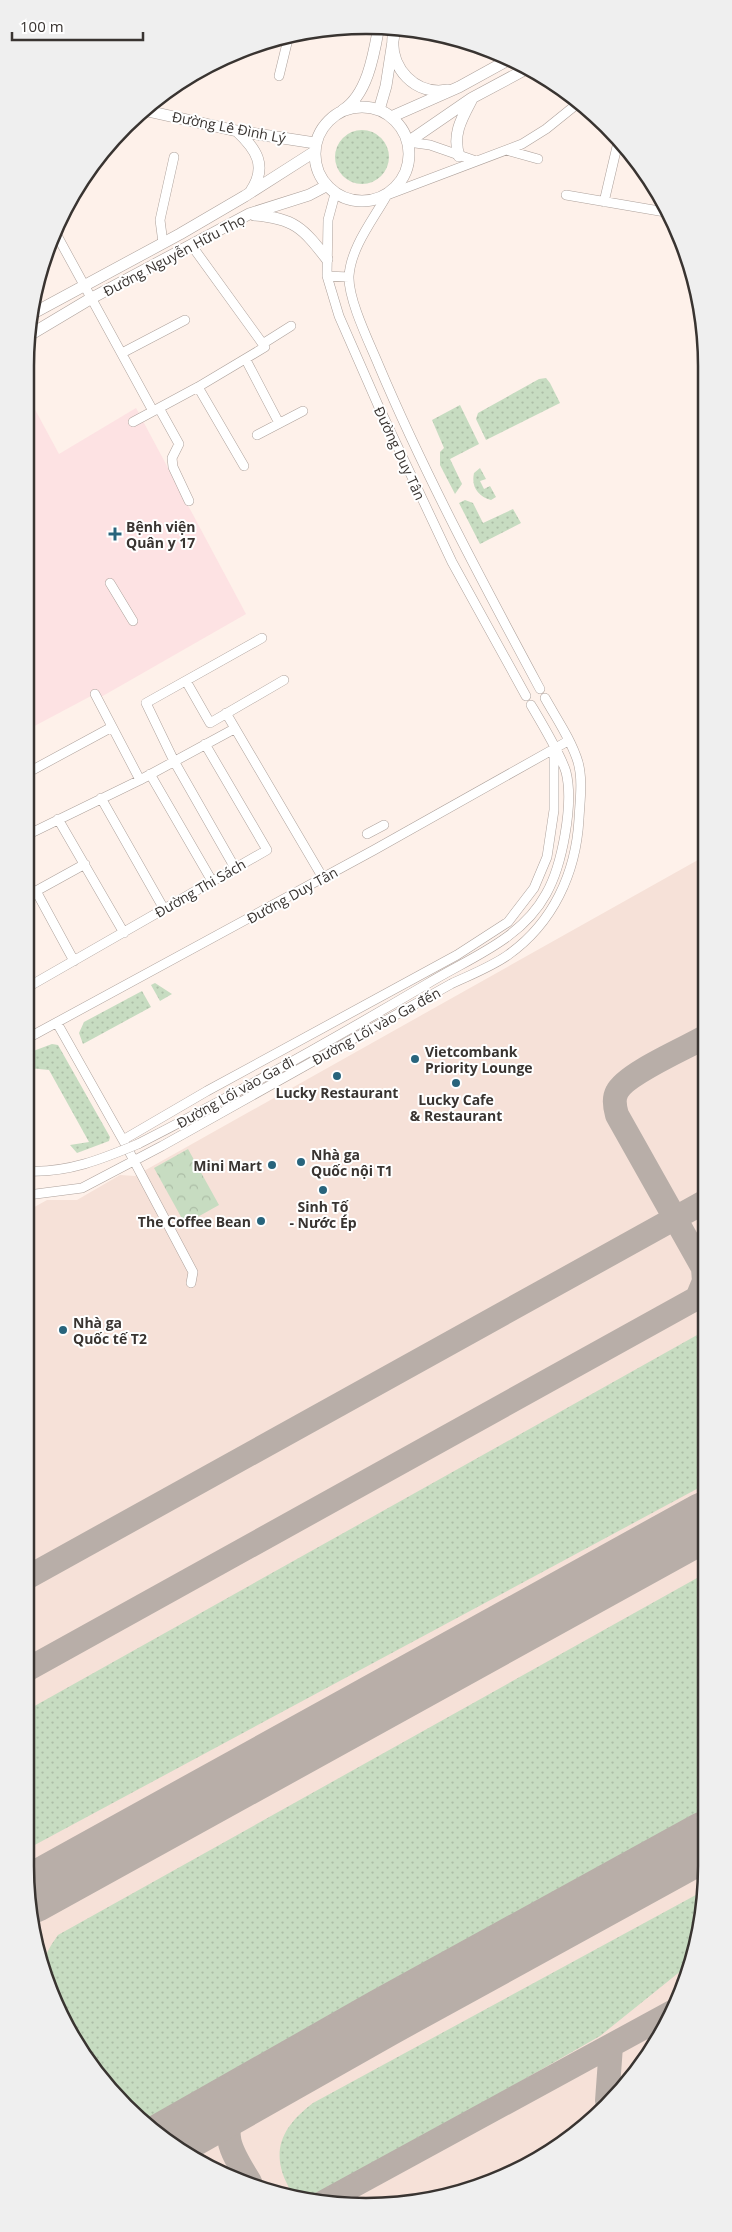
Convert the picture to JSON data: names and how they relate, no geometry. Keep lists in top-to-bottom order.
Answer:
{
  "streets": {
    "main road": ["Đường Lê Đình Lý", "Đường Nguyễn Hữu Thọ"],
    "street": [
      "Đường Duy Tân",
      "Đường Thi Sách",
      "Đường Lối vào Ga đến",
      "Đường Lối vào Ga đi"
    ]
  },
  "crossings": [
    ["Đường Lê Đình Lý", "Đường Nguyễn Hữu Thọ"],
    ["Đường Lê Đình Lý", "Đường Duy Tân"],
    ["Đường Nguyễn Hữu Thọ", "Đường Duy Tân"],
    ["Đường Duy Tân", "Đường Lối vào Ga đến"],
    ["Đường Duy Tân", "Đường Lối vào Ga đi"]
  ],
  "places": {
    "health": ["Bệnh viện Quân y 17"],
    "other": [
      "Vietcombank Priority Lounge",
      "Lucky Restaurant",
      "Lucky Cafe & Restaurant",
      "Nhà ga Quốc nội T1",
      "Mini Mart",
      "Sinh Tố - Nước Ép",
      "The Coffee Bean",
      "Nhà ga Quốc tế T2"
    ]
  },
  "scale_bar": "100 m"
}
